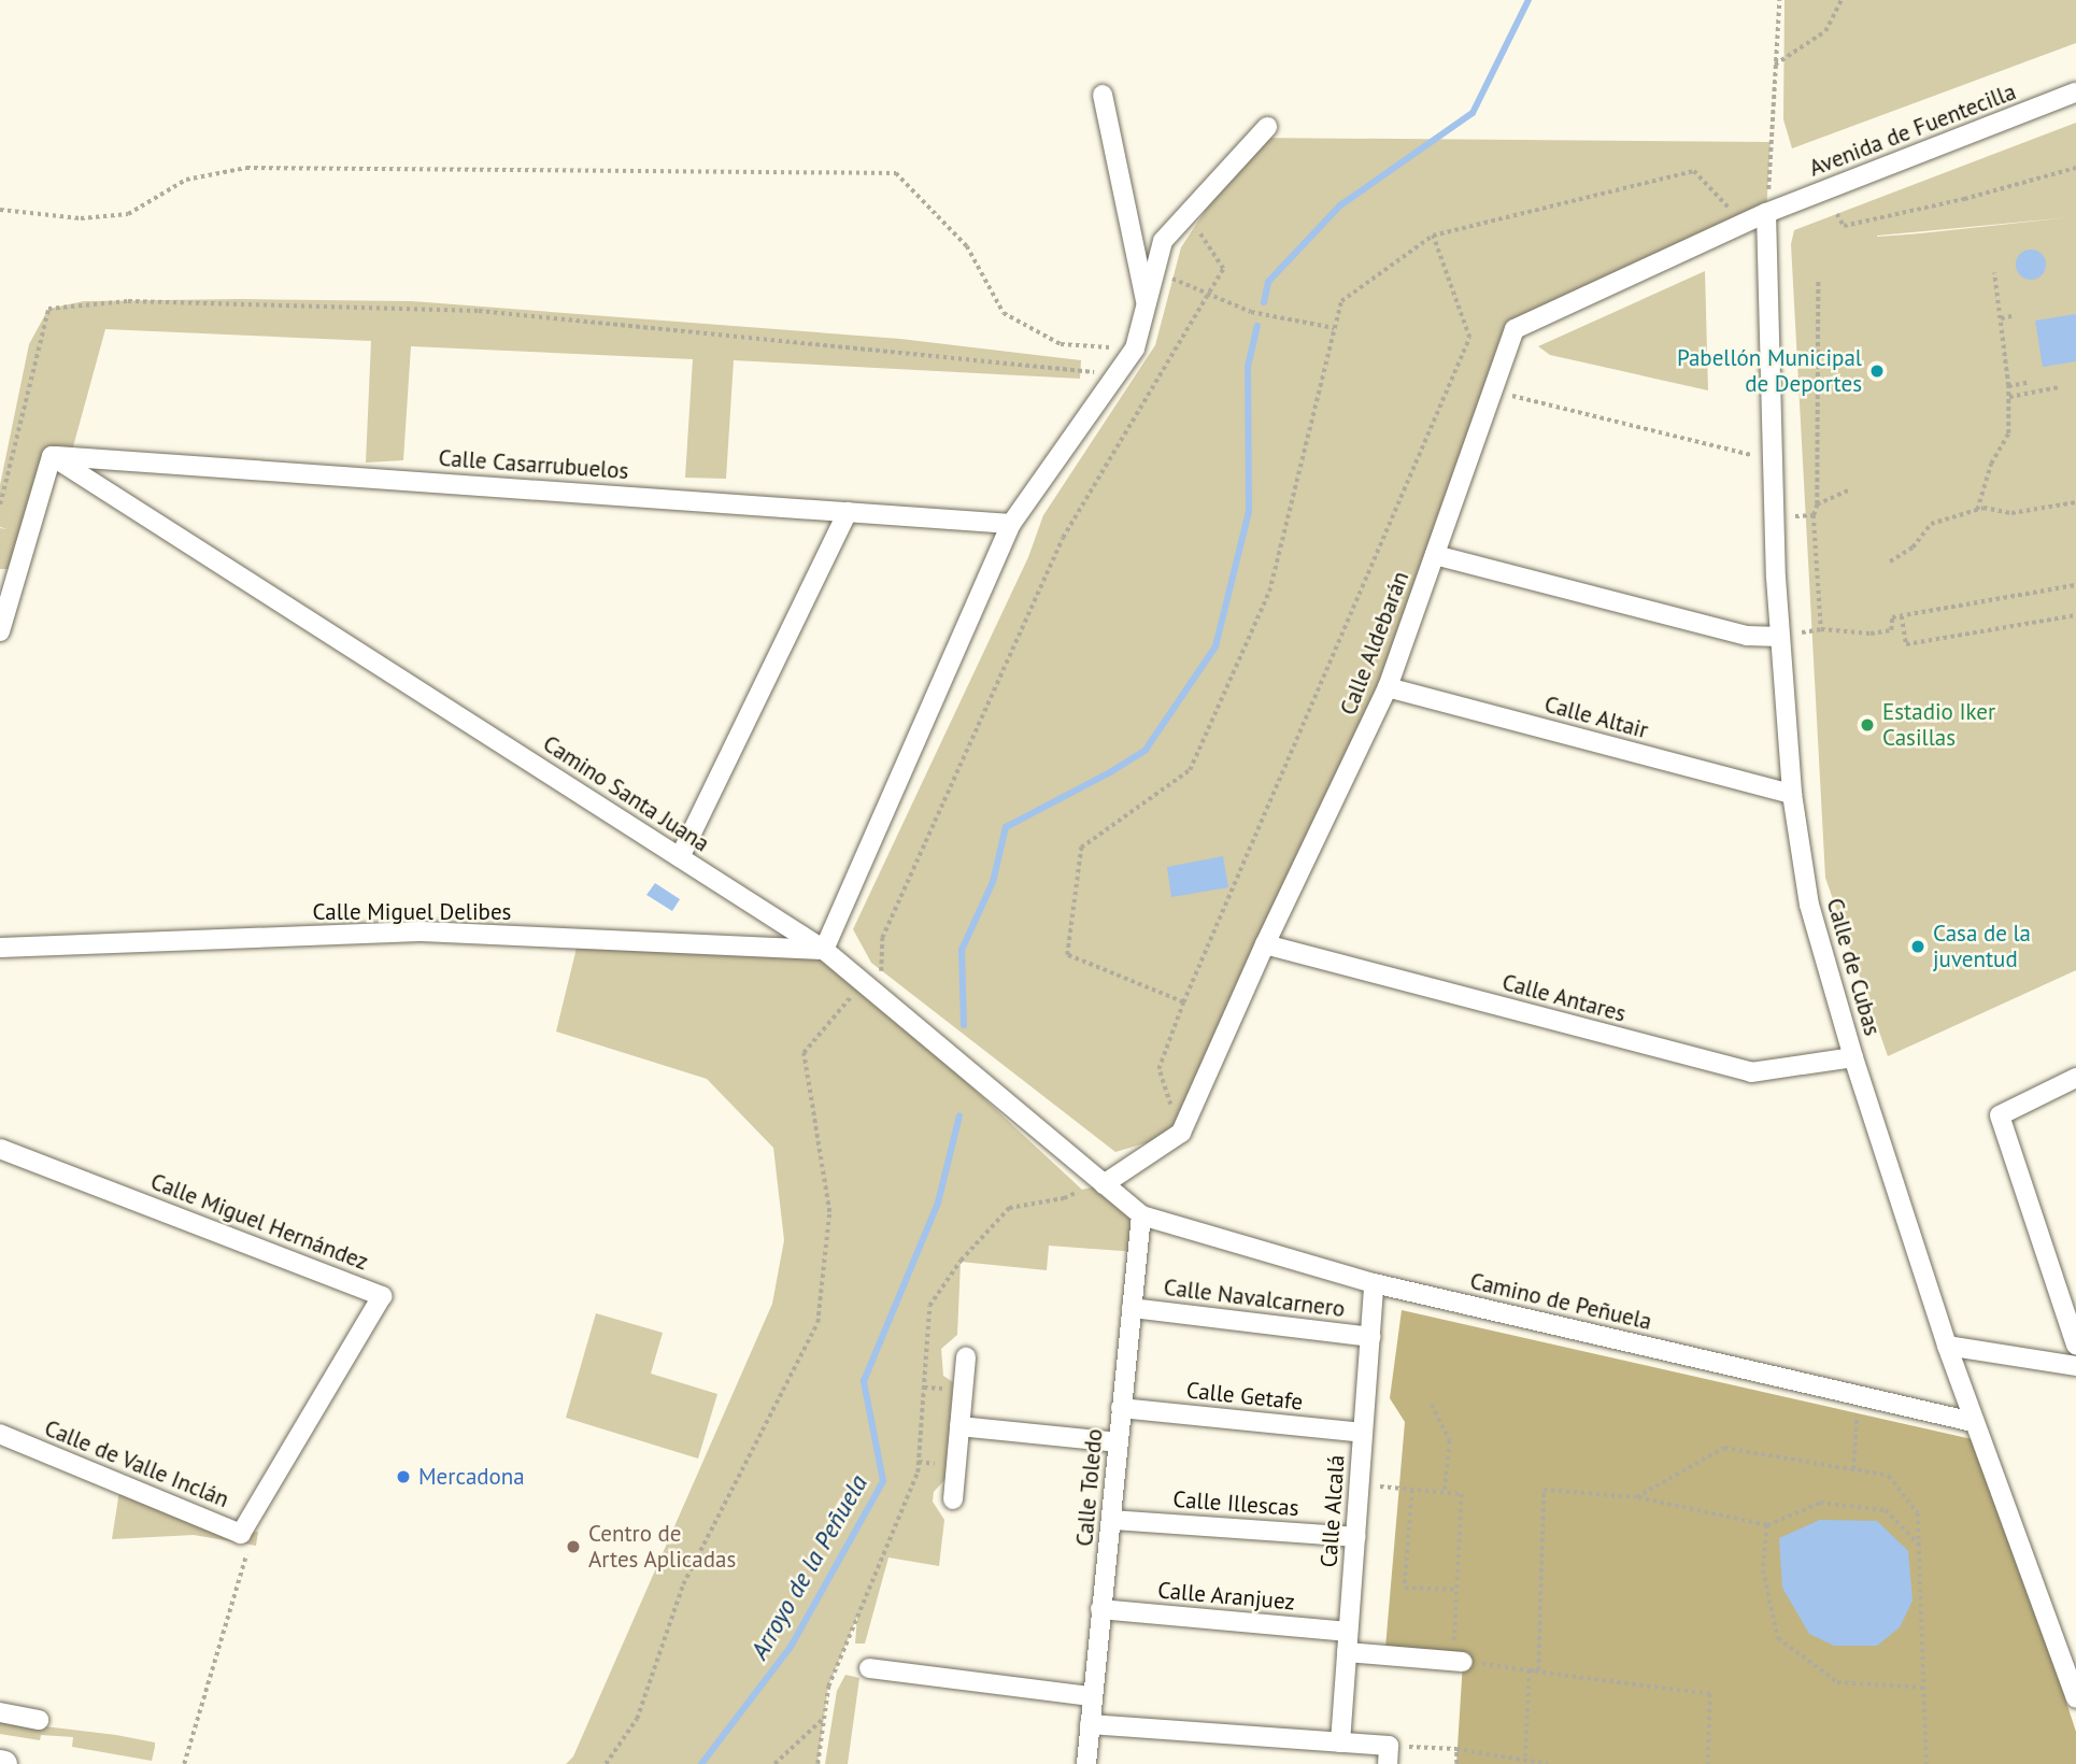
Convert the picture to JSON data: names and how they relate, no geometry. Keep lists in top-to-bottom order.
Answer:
{
  "streets": {
    "street": [
      "Avenida de Fuentecilla",
      "Calle Casarrubuelos",
      "Calle Aldebarán",
      "Calle Altair",
      "Camino Santa Juana",
      "Calle Miguel Delibes",
      "Calle de Cubas",
      "Calle Antares",
      "Calle Miguel Hernández",
      "Calle Navalcarnero",
      "Camino de Peñuela",
      "Calle Getafe",
      "Calle de Valle Inclán",
      "Calle Toledo",
      "Calle Illescas",
      "Calle Alcalá",
      "Calle Aranjuez"
    ]
  },
  "crossings": [
    ["Avenida de Fuentecilla", "Calle Aldebarán"],
    ["Avenida de Fuentecilla", "Calle de Cubas"],
    ["Calle Casarrubuelos", "Camino Santa Juana"],
    ["Calle Aldebarán", "Calle Altair"],
    ["Calle Aldebarán", "Calle de Cubas"],
    ["Calle Aldebarán", "Calle Antares"],
    ["Calle Altair", "Calle de Cubas"],
    ["Camino Santa Juana", "Calle Miguel Delibes"],
    ["Camino Santa Juana", "Camino de Peñuela"],
    ["Camino Santa Juana", "Calle Toledo"],
    ["Calle de Cubas", "Calle Antares"],
    ["Calle de Cubas", "Camino de Peñuela"],
    ["Calle Miguel Hernández", "Calle de Valle Inclán"],
    ["Calle Navalcarnero", "Calle Toledo"],
    ["Calle Navalcarnero", "Calle Alcalá"],
    ["Camino de Peñuela", "Calle Toledo"],
    ["Camino de Peñuela", "Calle Alcalá"],
    ["Calle Getafe", "Calle Toledo"],
    ["Calle Getafe", "Calle Alcalá"],
    ["Calle Toledo", "Calle Illescas"],
    ["Calle Toledo", "Calle Aranjuez"],
    ["Calle Illescas", "Calle Alcalá"],
    ["Calle Alcalá", "Calle Aranjuez"]
  ],
  "water": ["Arroyo de la Peñuela"],
  "places": [
    "Pabellón Municipal de Deportes",
    "Estadio Iker Casillas",
    "Casa de la juventud",
    "Mercadona",
    "Centro de Artes Aplicadas"
  ]
}
